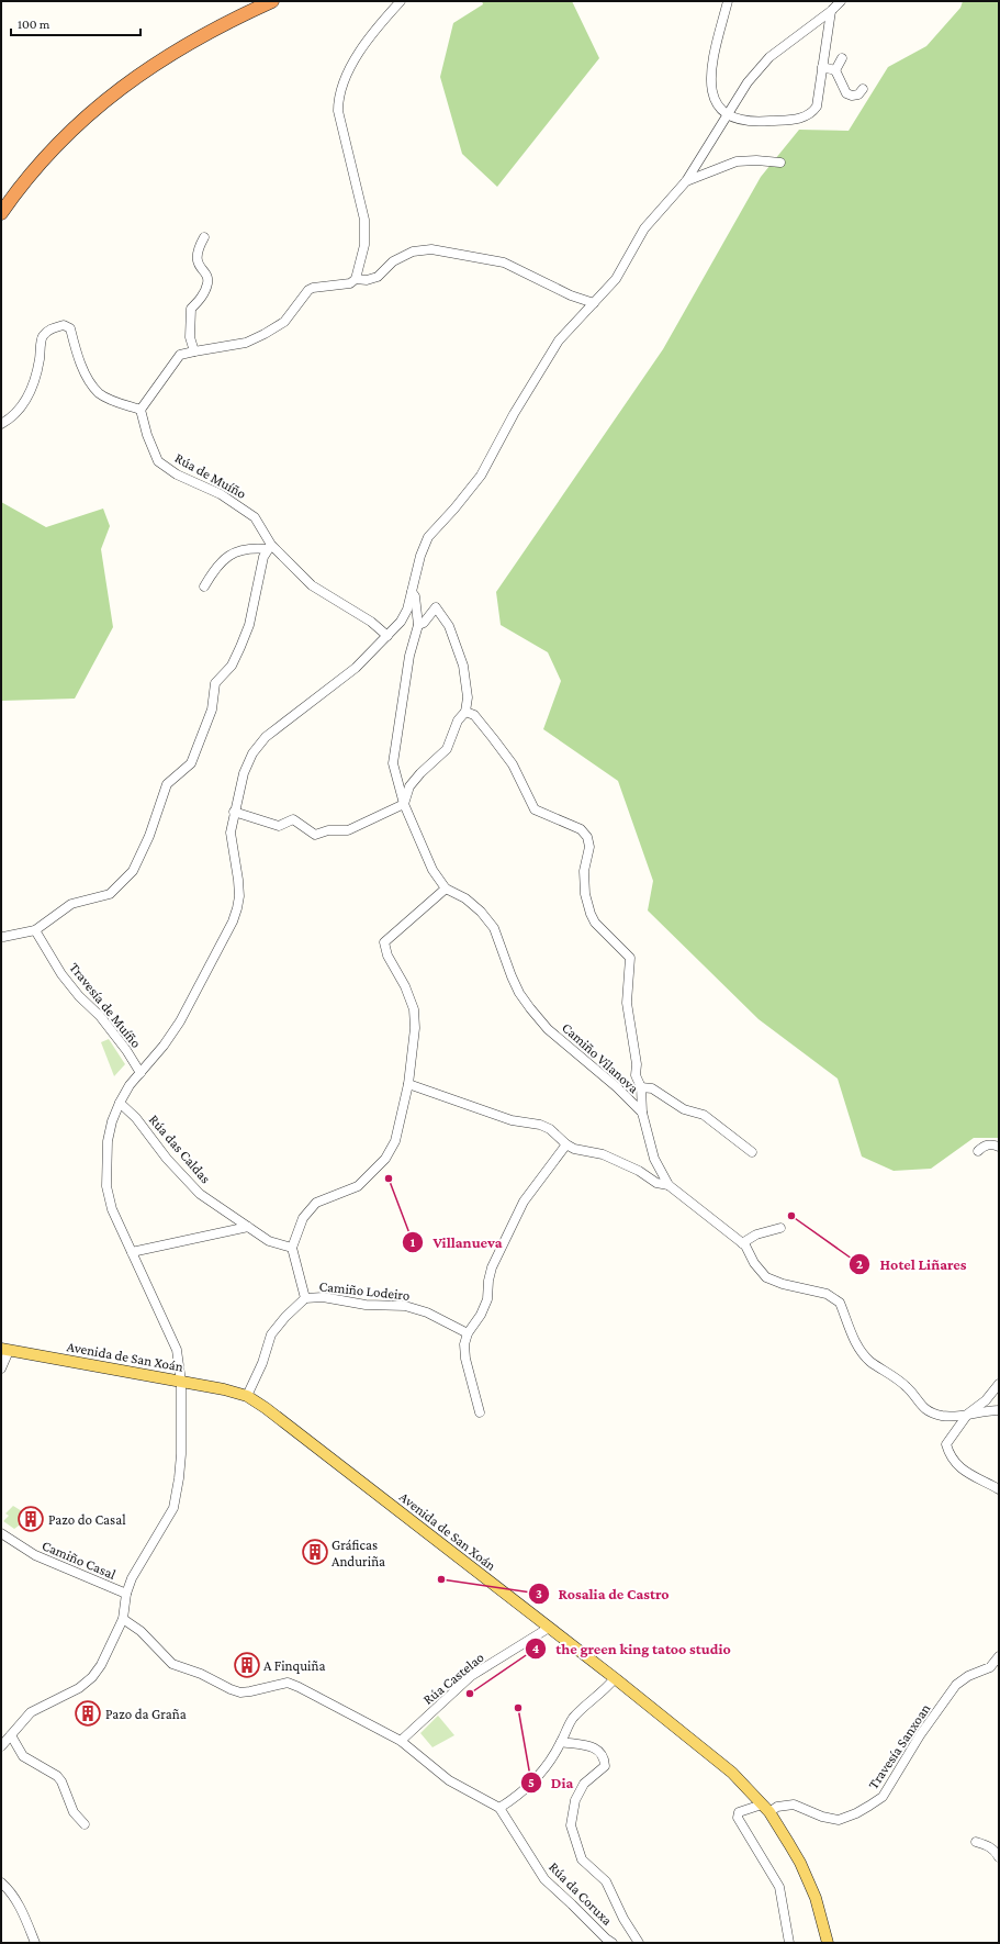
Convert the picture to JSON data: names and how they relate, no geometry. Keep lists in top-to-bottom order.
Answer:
{
  "streets": {
    "main road": ["Avenida de San Xoán"],
    "street": [
      "Rúa de Muíño",
      "Travesía de Muíño",
      "Camiño Vilanova",
      "Rúa das Caldas",
      "Camiño Lodeiro",
      "Camiño Casal",
      "Rúa Castelao",
      "Travesía Sanxoan",
      "Rúa da Coruxa"
    ]
  },
  "crossings": [
    ["Avenida de San Xoán", "Rúa Castelao"],
    ["Avenida de San Xoán", "Travesía Sanxoan"]
  ],
  "places": {
    "other": [
      "Villanueva",
      "Hotel Liñares",
      "Rosalia de Castro",
      "the green king tatoo studio",
      "Dia"
    ],
    "building": [
      "Pazo do Casal",
      "Gráficas Anduriña",
      "A Finquiña",
      "Pazo da Graña"
    ]
  },
  "scale_bar": "100 m"
}
